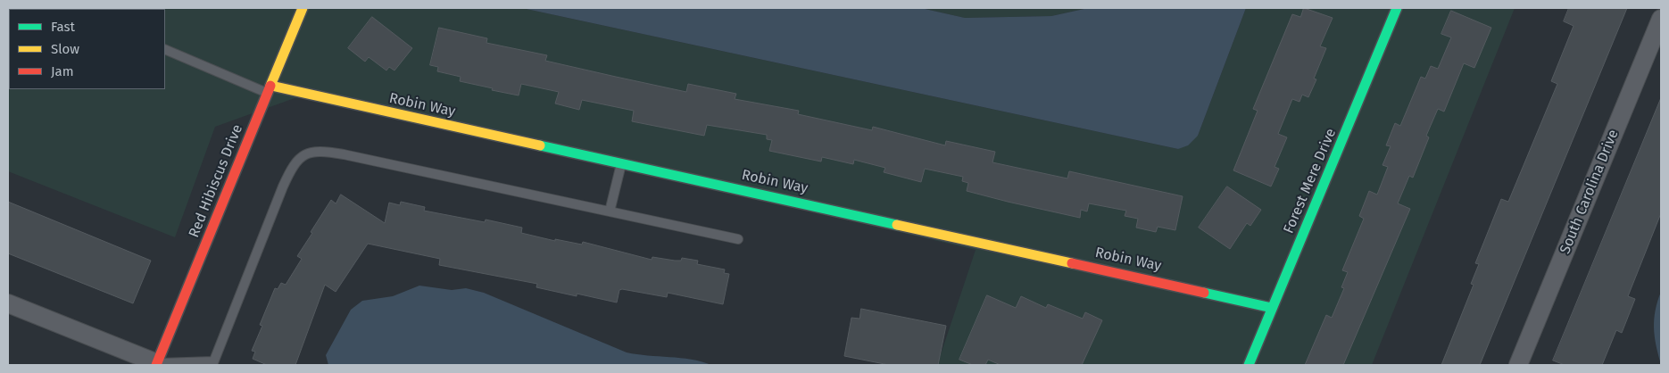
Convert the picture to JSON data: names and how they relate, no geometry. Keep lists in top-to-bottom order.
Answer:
{
  "streets": {
    "street": [
      "Robin Way",
      "Red Hibiscus Drive",
      "Forest Mere Drive",
      "South Carolina Drive"
    ]
  },
  "crossings": [
    ["Robin Way", "Red Hibiscus Drive"],
    ["Robin Way", "Forest Mere Drive"]
  ],
  "legend": ["Fast", "Slow", "Jam"]
}
